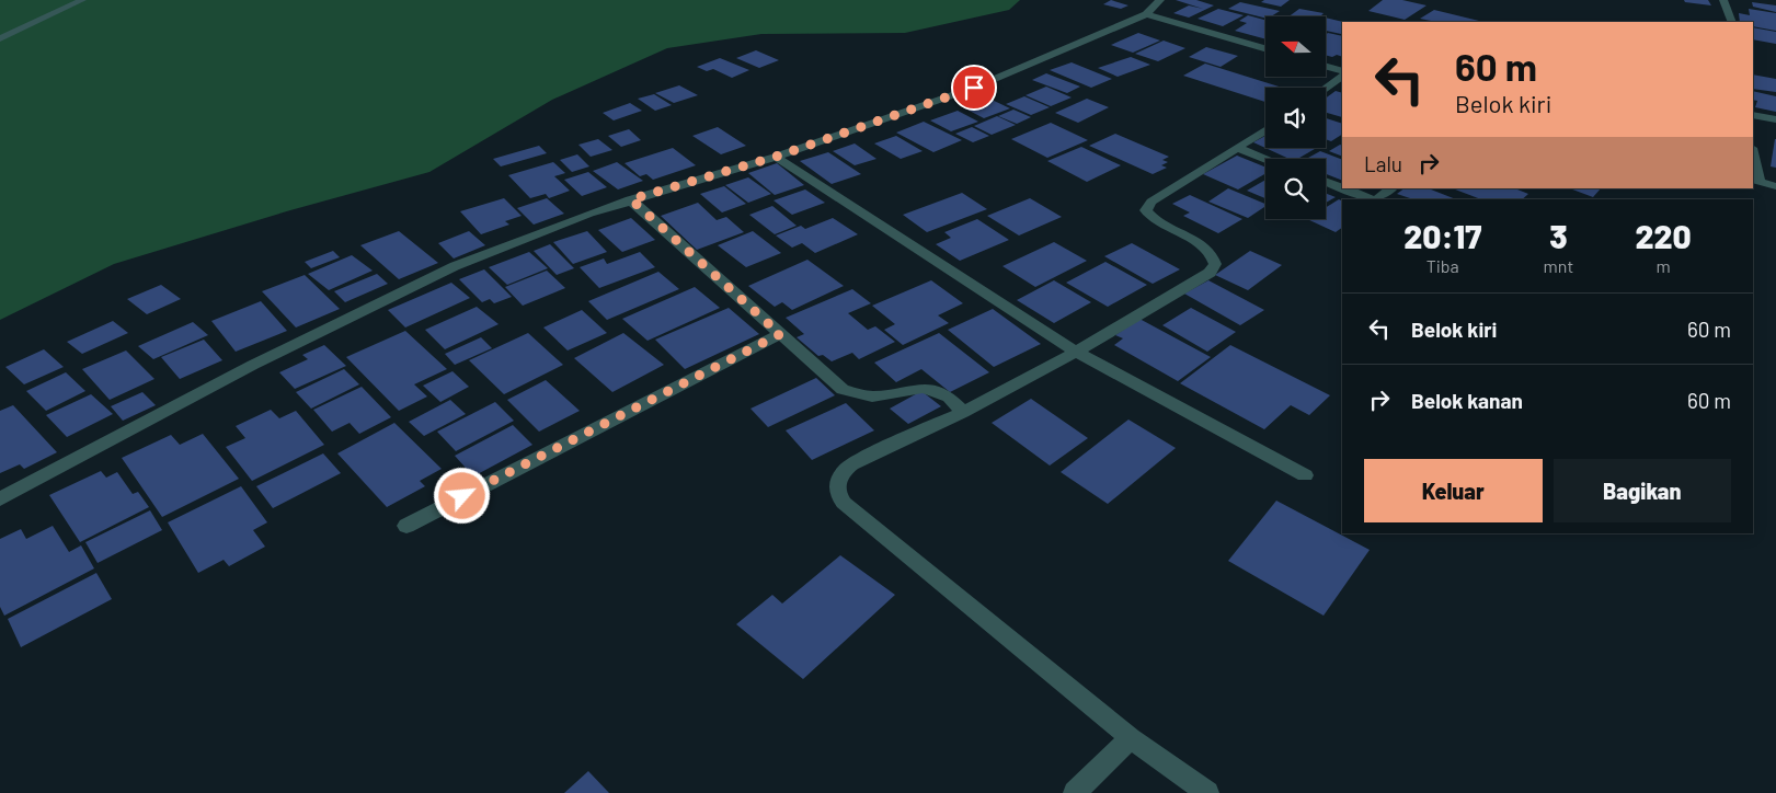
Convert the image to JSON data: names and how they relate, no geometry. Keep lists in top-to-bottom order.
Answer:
{
  "north": "left",
  "page": {
    "turn": ["60 m", "Belok kiri"],
    "then": "Lalu",
    "eta": [
      "20:17",
      "Tiba",
      "3",
      "mnt",
      "220",
      "m"
    ],
    "list": [
      {
        "name": "Belok kiri",
        "value": "60 m"
      },
      {
        "name": "Belok kanan",
        "value": "60 m"
      }
    ],
    "buttons": ["Keluar", "Bagikan"]
  }
}
